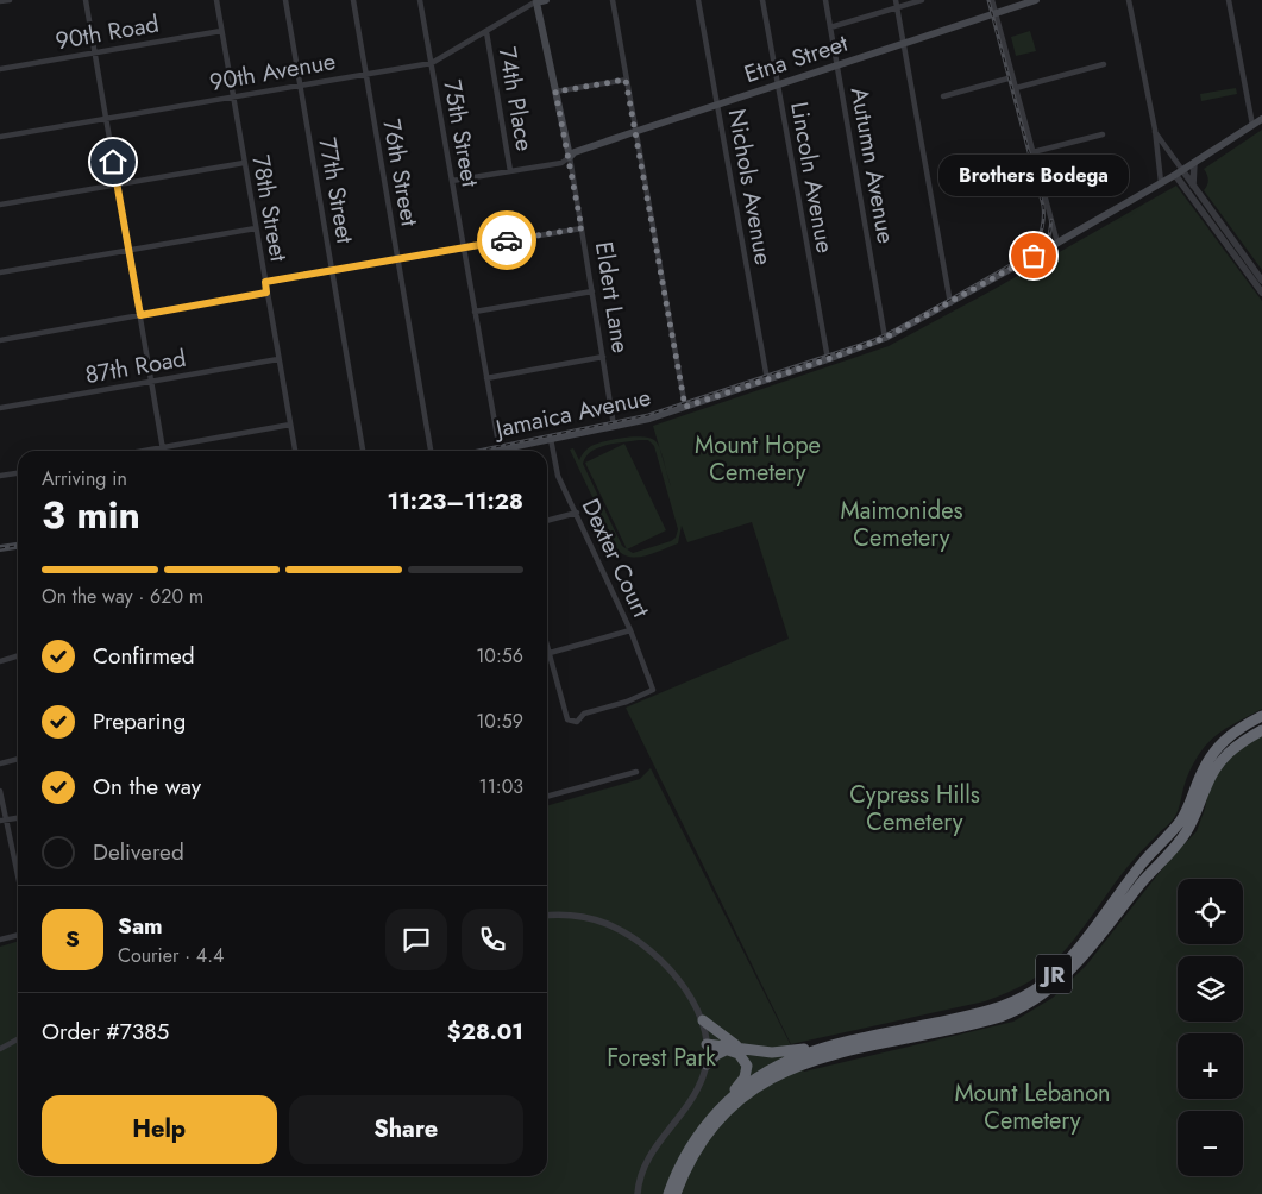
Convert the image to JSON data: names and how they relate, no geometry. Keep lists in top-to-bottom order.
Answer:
{
  "streets": {
    "highway": ["JR"],
    "main road": ["Etna Street", "Eldert Lane", "Jamaica Avenue"],
    "street": [
      "90th Road",
      "90th Avenue",
      "74th Place",
      "75th Street",
      "Autumn Avenue",
      "76th Street",
      "Lincoln Avenue",
      "Nichols Avenue",
      "77th Street",
      "78th Street",
      "87th Road",
      "Dexter Court"
    ]
  },
  "crossings": [
    ["90th Road", "78th Street"],
    ["Etna Street", "Autumn Avenue"],
    ["Etna Street", "Lincoln Avenue"],
    ["Etna Street", "Nichols Avenue"],
    ["Etna Street", "Eldert Lane"],
    ["90th Avenue", "74th Place"],
    ["90th Avenue", "75th Street"],
    ["90th Avenue", "76th Street"],
    ["90th Avenue", "77th Street"],
    ["90th Avenue", "78th Street"],
    ["90th Avenue", "Eldert Lane"],
    ["75th Street", "Jamaica Avenue"],
    ["Autumn Avenue", "Jamaica Avenue"],
    ["Lincoln Avenue", "Jamaica Avenue"],
    ["Nichols Avenue", "Jamaica Avenue"],
    ["78th Street", "87th Road"],
    ["Eldert Lane", "Jamaica Avenue"],
    ["Jamaica Avenue", "Dexter Court"]
  ],
  "parks": [
    "Mount Hope Cemetery",
    "Maimonides Cemetery",
    "Cypress Hills Cemetery",
    "Forest Park",
    "Mount Lebanon Cemetery"
  ],
  "places": ["Brothers Bodega"],
  "page": {
    "bubble": "Brothers Bodega",
    "heading": ["3 min", "Arriving in", "11:23–11:28"],
    "panel": [
      "Sam",
      "Courier · 4.4",
      "Order #7385",
      "$28.01"
    ],
    "bar": "On the way · 620 m",
    "list": [
      ["Confirmed", "10:56"],
      ["Preparing", "10:59"],
      ["On the way", "11:03"],
      "Delivered"
    ],
    "map_buttons": ["+", "−"],
    "round": "S",
    "buttons": ["Help", "Share"]
  }
}
